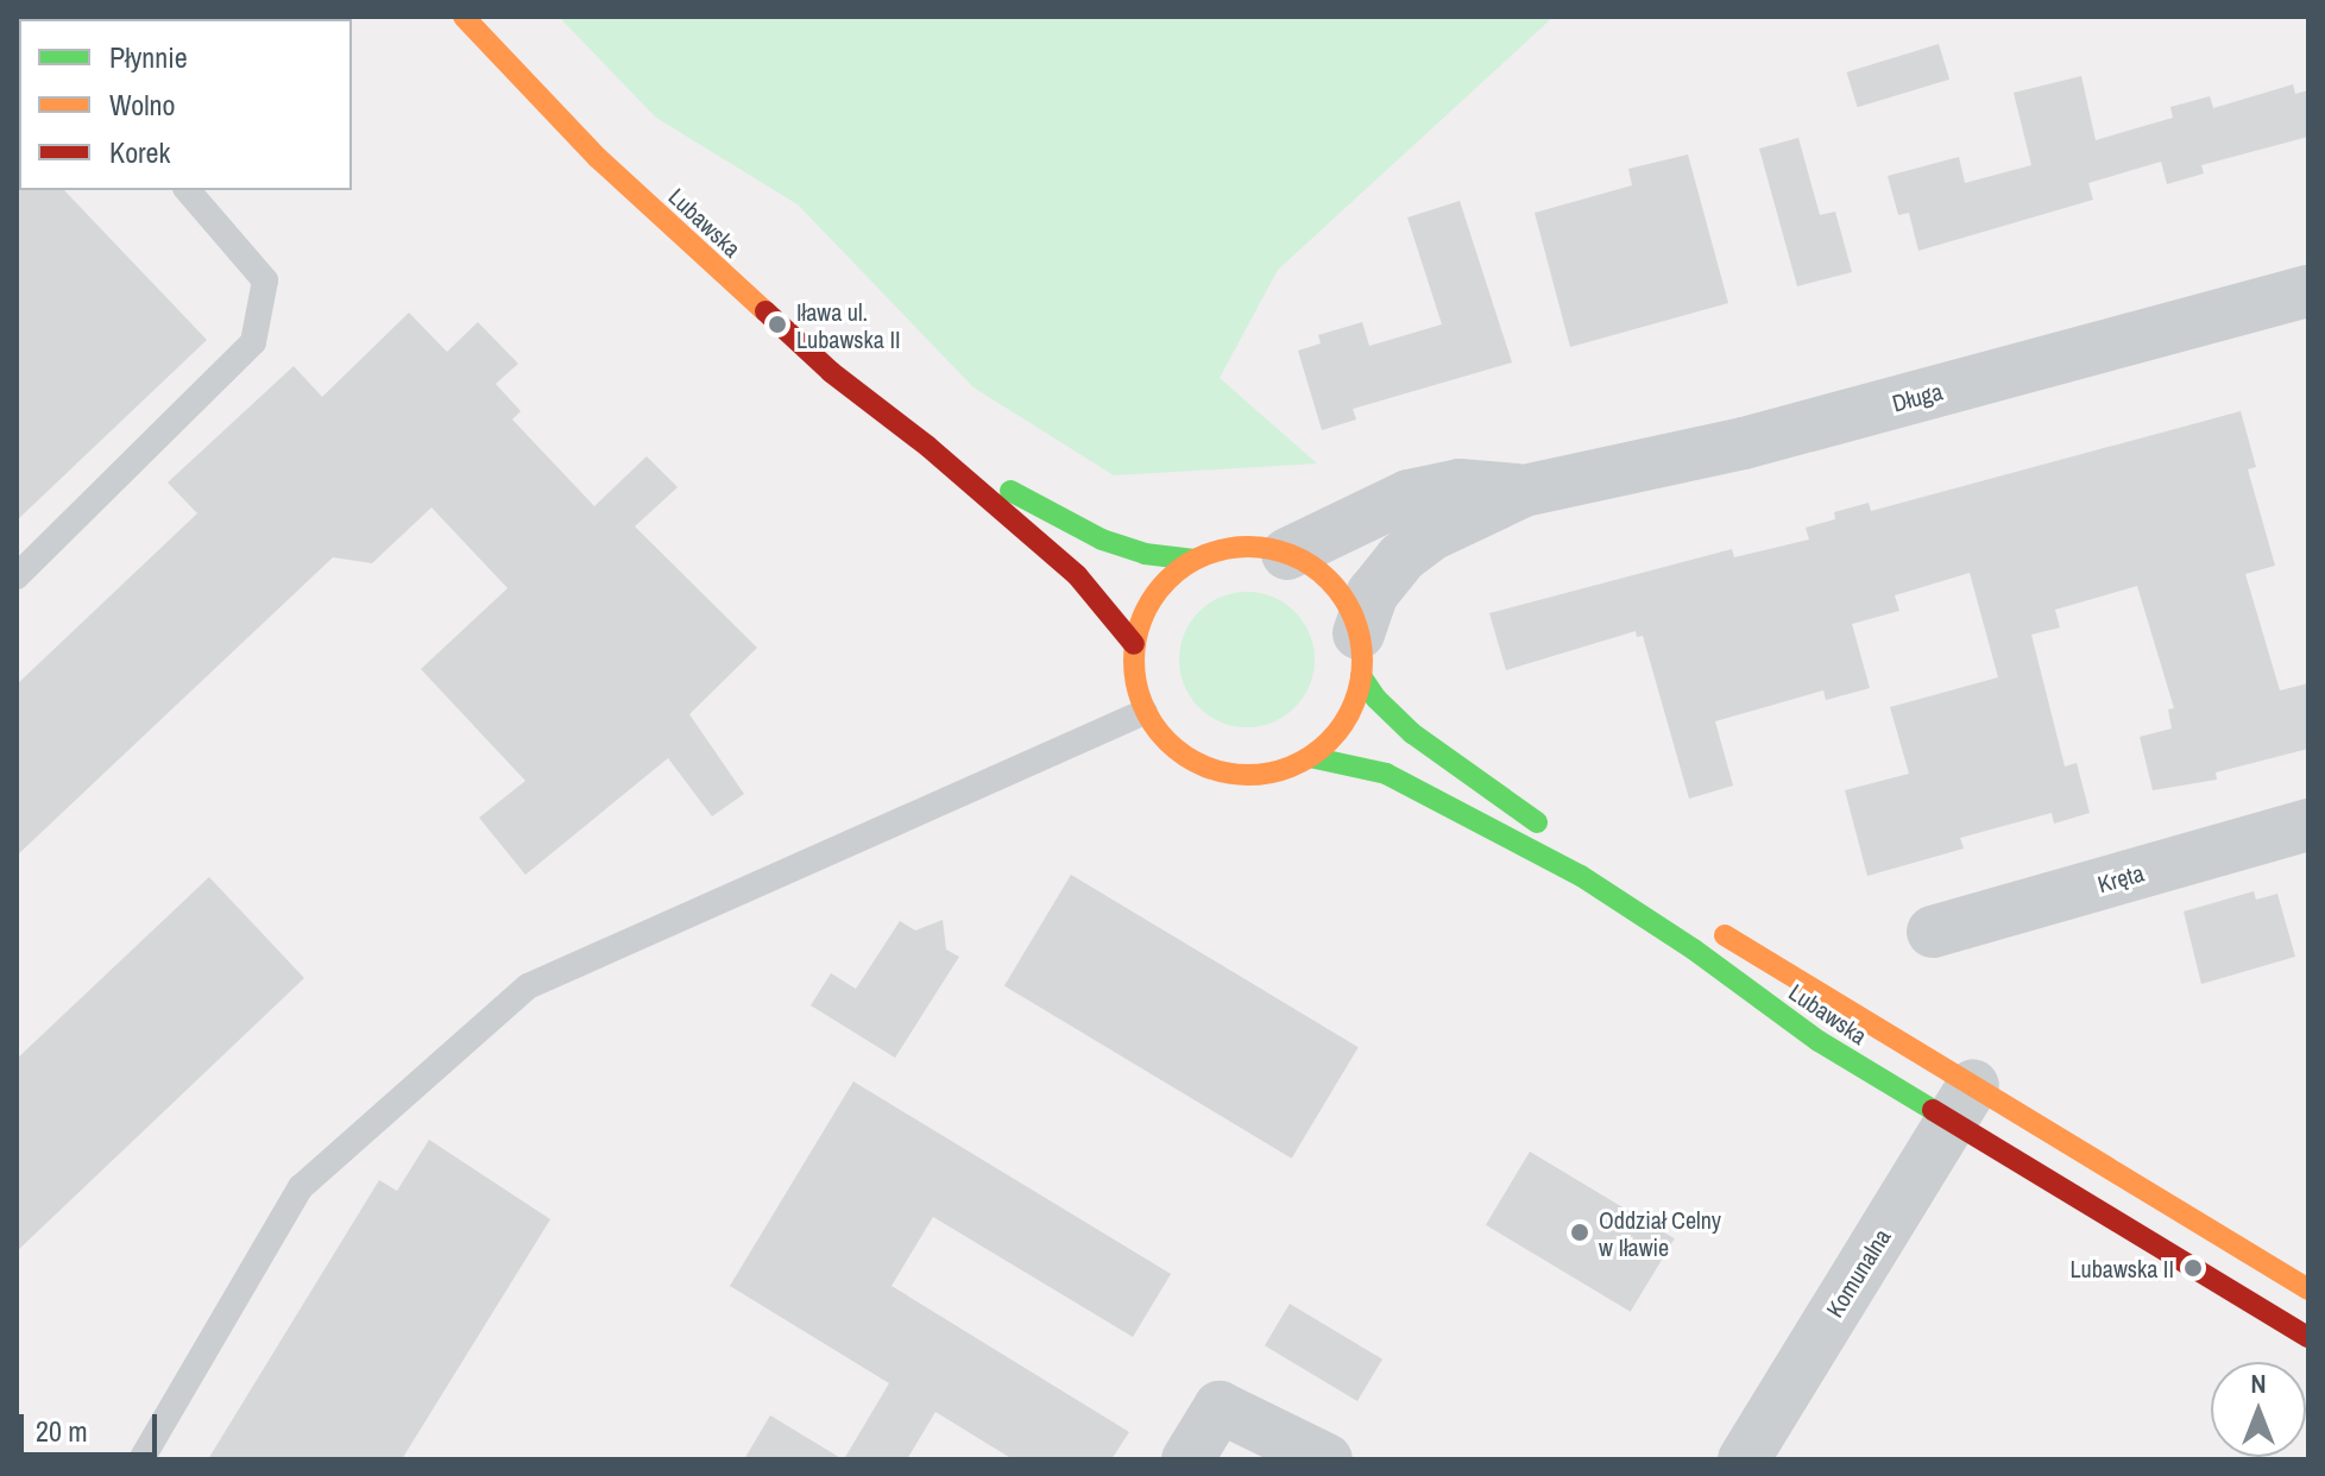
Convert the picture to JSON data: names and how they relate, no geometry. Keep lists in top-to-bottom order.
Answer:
{
  "streets": {
    "main road": ["Lubawska"],
    "street": ["Długa", "Kręta", "Komunalna"]
  },
  "crossings": [
    ["Lubawska", "Długa"],
    ["Lubawska", "Komunalna"]
  ],
  "places": ["Iława ul. Lubawska II", "Oddział Celny w Iławie", "Lubawska II"],
  "legend": ["Płynnie", "Wolno", "Korek"],
  "scale_bar": "20 m",
  "north": "top"
}
